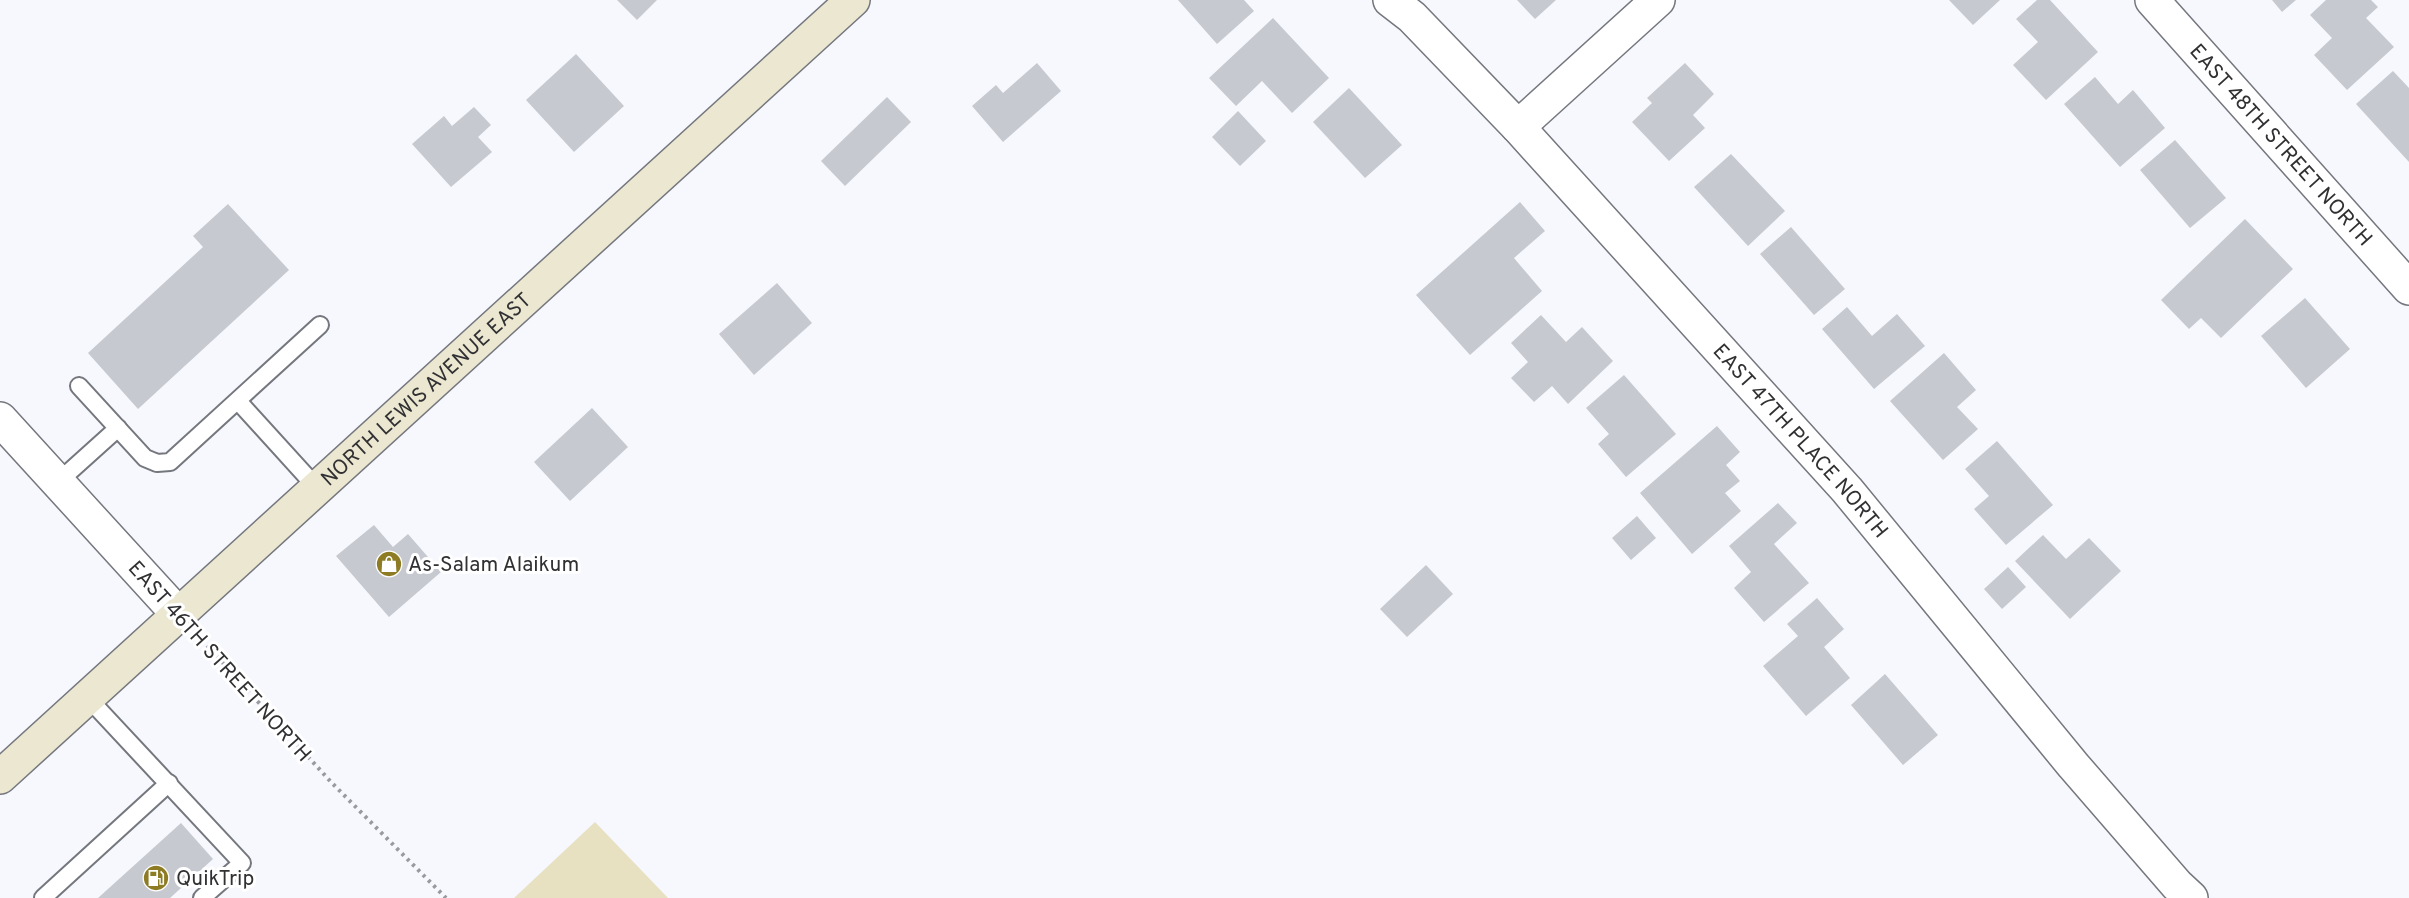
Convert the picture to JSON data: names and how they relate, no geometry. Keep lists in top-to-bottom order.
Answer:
{
  "streets": {
    "main road": ["NORTH LEWIS AVENUE EAST"],
    "street": ["EAST 48TH STREET NORTH", "EAST 47TH PLACE NORTH", "EAST 46TH STREET NORTH"]
  },
  "crossings": [
    ["NORTH LEWIS AVENUE EAST", "EAST 46TH STREET NORTH"]
  ],
  "places": {
    "shop": ["As-Salam Alaikum"],
    "fuel station": ["QuikTrip"]
  }
}
